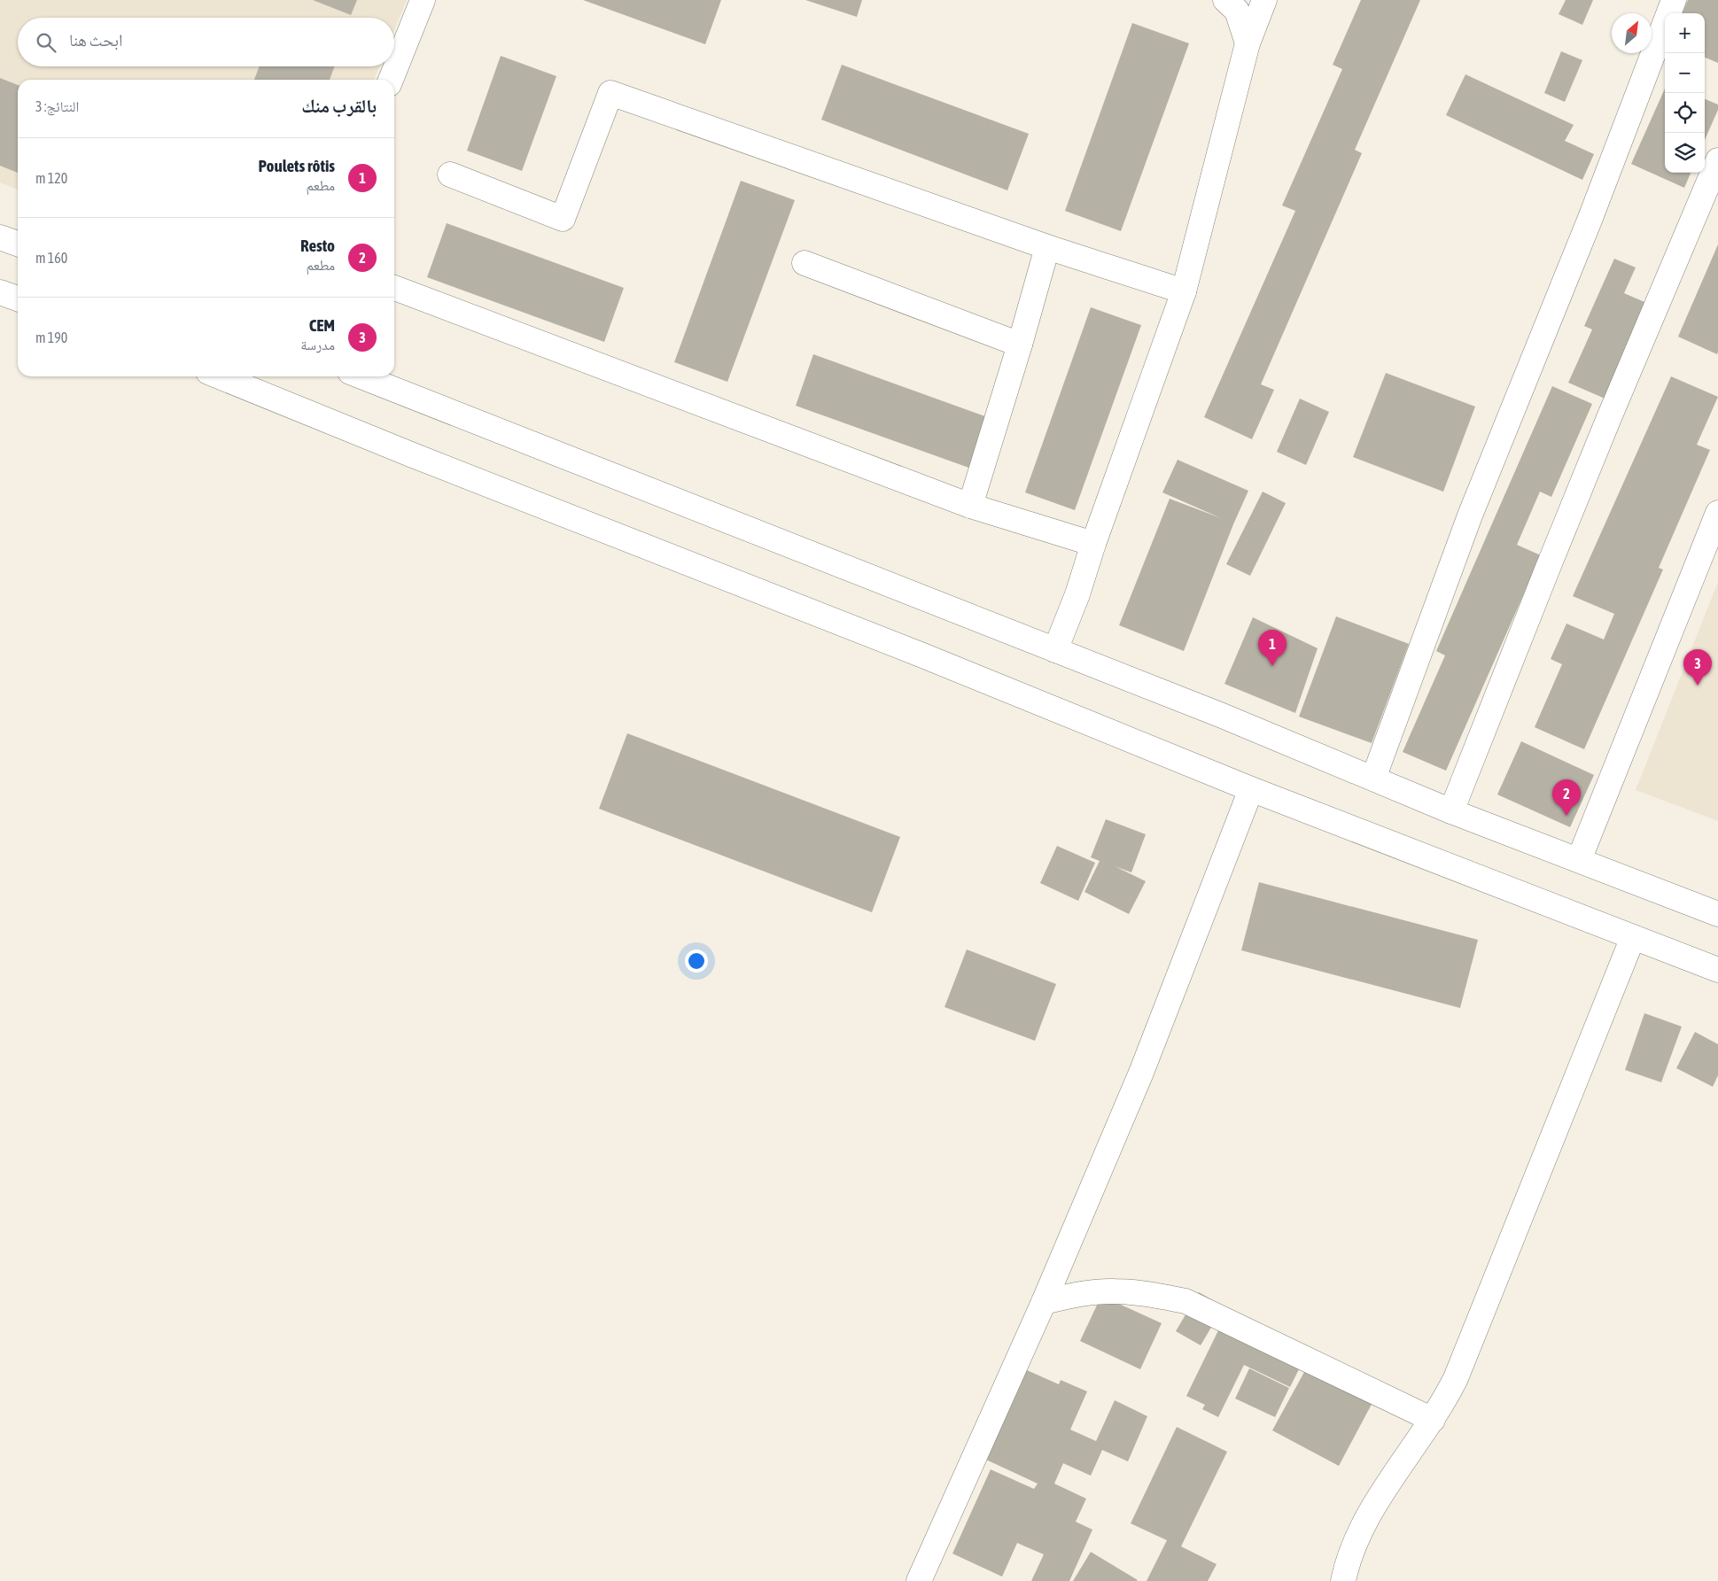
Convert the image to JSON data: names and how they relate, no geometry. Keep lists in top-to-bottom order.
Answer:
{
  "north": "top right",
  "page": {
    "map_buttons": ["+", "−"],
    "search": "ابحث هنا",
    "heading": ["بالقرب منك", "النتائج: 3"],
    "list": [
      {
        "mark": "1",
        "name": "Poulets rôtis",
        "note": "مطعم",
        "value": "120 m"
      },
      {
        "mark": "2",
        "name": "Resto",
        "note": "مطعم",
        "value": "160 m"
      },
      {
        "mark": "3",
        "name": "CEM",
        "note": "مدرسة",
        "value": "190 m"
      }
    ],
    "pins": ["1", "3", "2"]
  }
}
